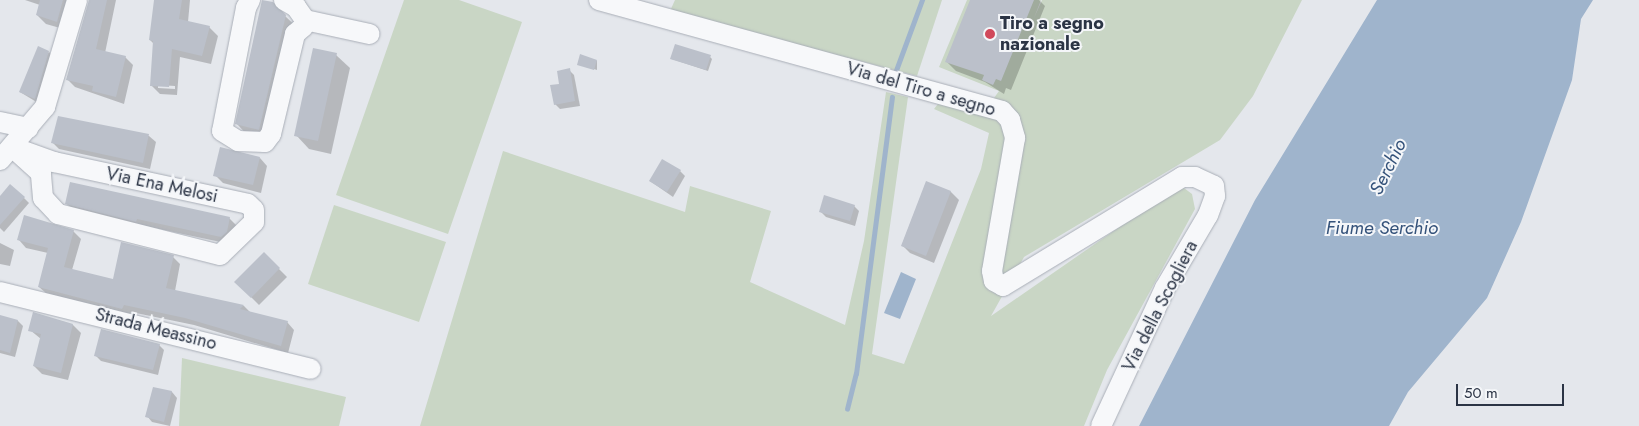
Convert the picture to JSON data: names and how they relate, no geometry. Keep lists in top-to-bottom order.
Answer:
{
  "streets": {
    "street": [
      "Via del Tiro a segno",
      "Via Ena Melosi",
      "Via della Scogliera",
      "Strada Meassino"
    ]
  },
  "crossings": [
    ["Via del Tiro a segno", "Via della Scogliera"]
  ],
  "water": ["Serchio", "Fiume Serchio"],
  "places": ["Tiro a segno nazionale"],
  "scale_bar": "50 m"
}
